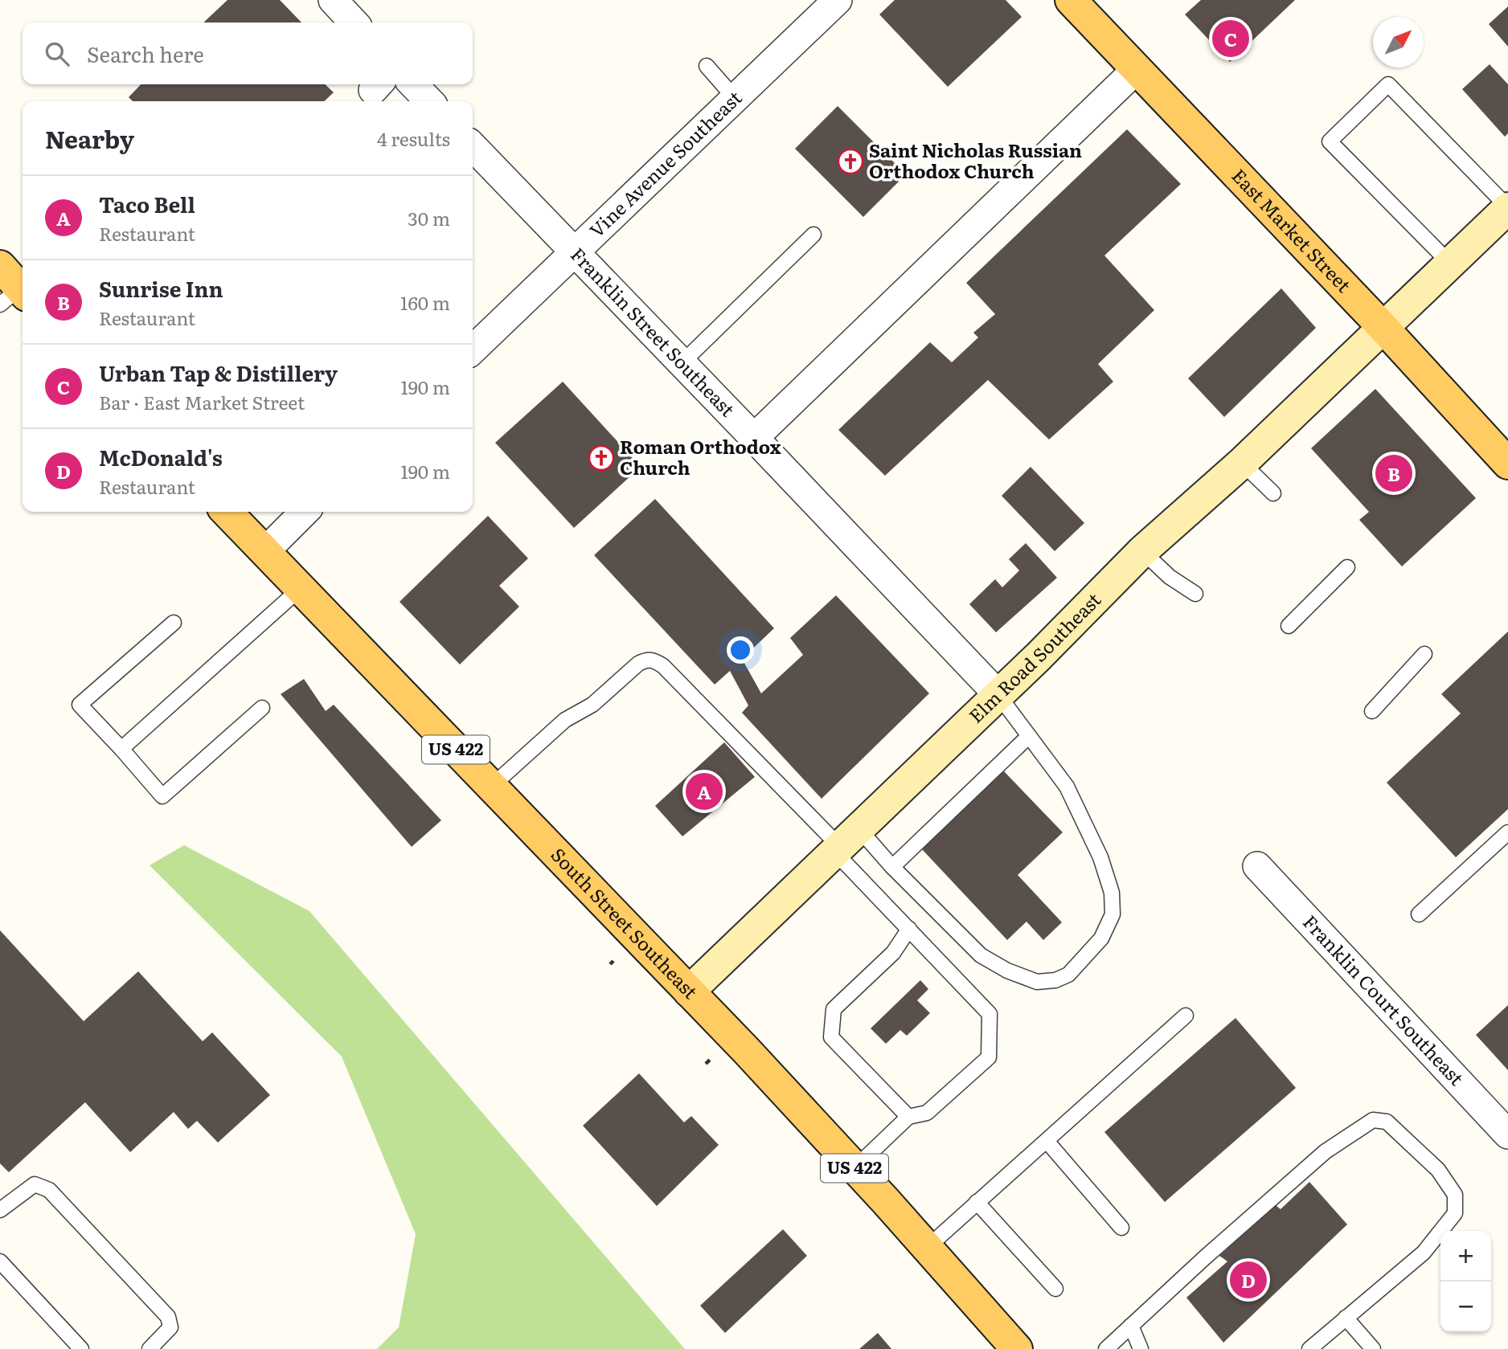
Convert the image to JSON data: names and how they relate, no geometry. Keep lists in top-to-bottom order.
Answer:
{
  "streets": {
    "main road": [
      "East Market Street",
      "Elm Road Southeast",
      "US 422",
      "South Street Southeast"
    ],
    "street": ["Vine Avenue Southeast", "Franklin Street Southeast", "Franklin Court Southeast"]
  },
  "crossings": [
    ["Vine Avenue Southeast", "Franklin Street Southeast"],
    ["East Market Street", "Elm Road Southeast"],
    ["Franklin Street Southeast", "Elm Road Southeast"],
    ["Elm Road Southeast", "South Street Southeast"]
  ],
  "places": {
    "church": ["Saint Nicholas Russian Orthodox Church", "Roman Orthodox Church"]
  },
  "north": "top right",
  "page": {
    "pins": [
      "C",
      "B",
      "A",
      "D"
    ],
    "search": "Search here",
    "heading": ["Nearby", "4 results"],
    "list": [
      {
        "mark": "A",
        "name": "Taco Bell",
        "note": "Restaurant",
        "value": "30 m"
      },
      {
        "mark": "B",
        "name": "Sunrise Inn",
        "note": "Restaurant",
        "value": "160 m"
      },
      {
        "mark": "C",
        "name": "Urban Tap & Distillery",
        "note": "Bar · East Market Street",
        "value": "190 m"
      },
      {
        "mark": "D",
        "name": "McDonald's",
        "note": "Restaurant",
        "value": "190 m"
      }
    ],
    "map_buttons": ["+", "−"]
  }
}
